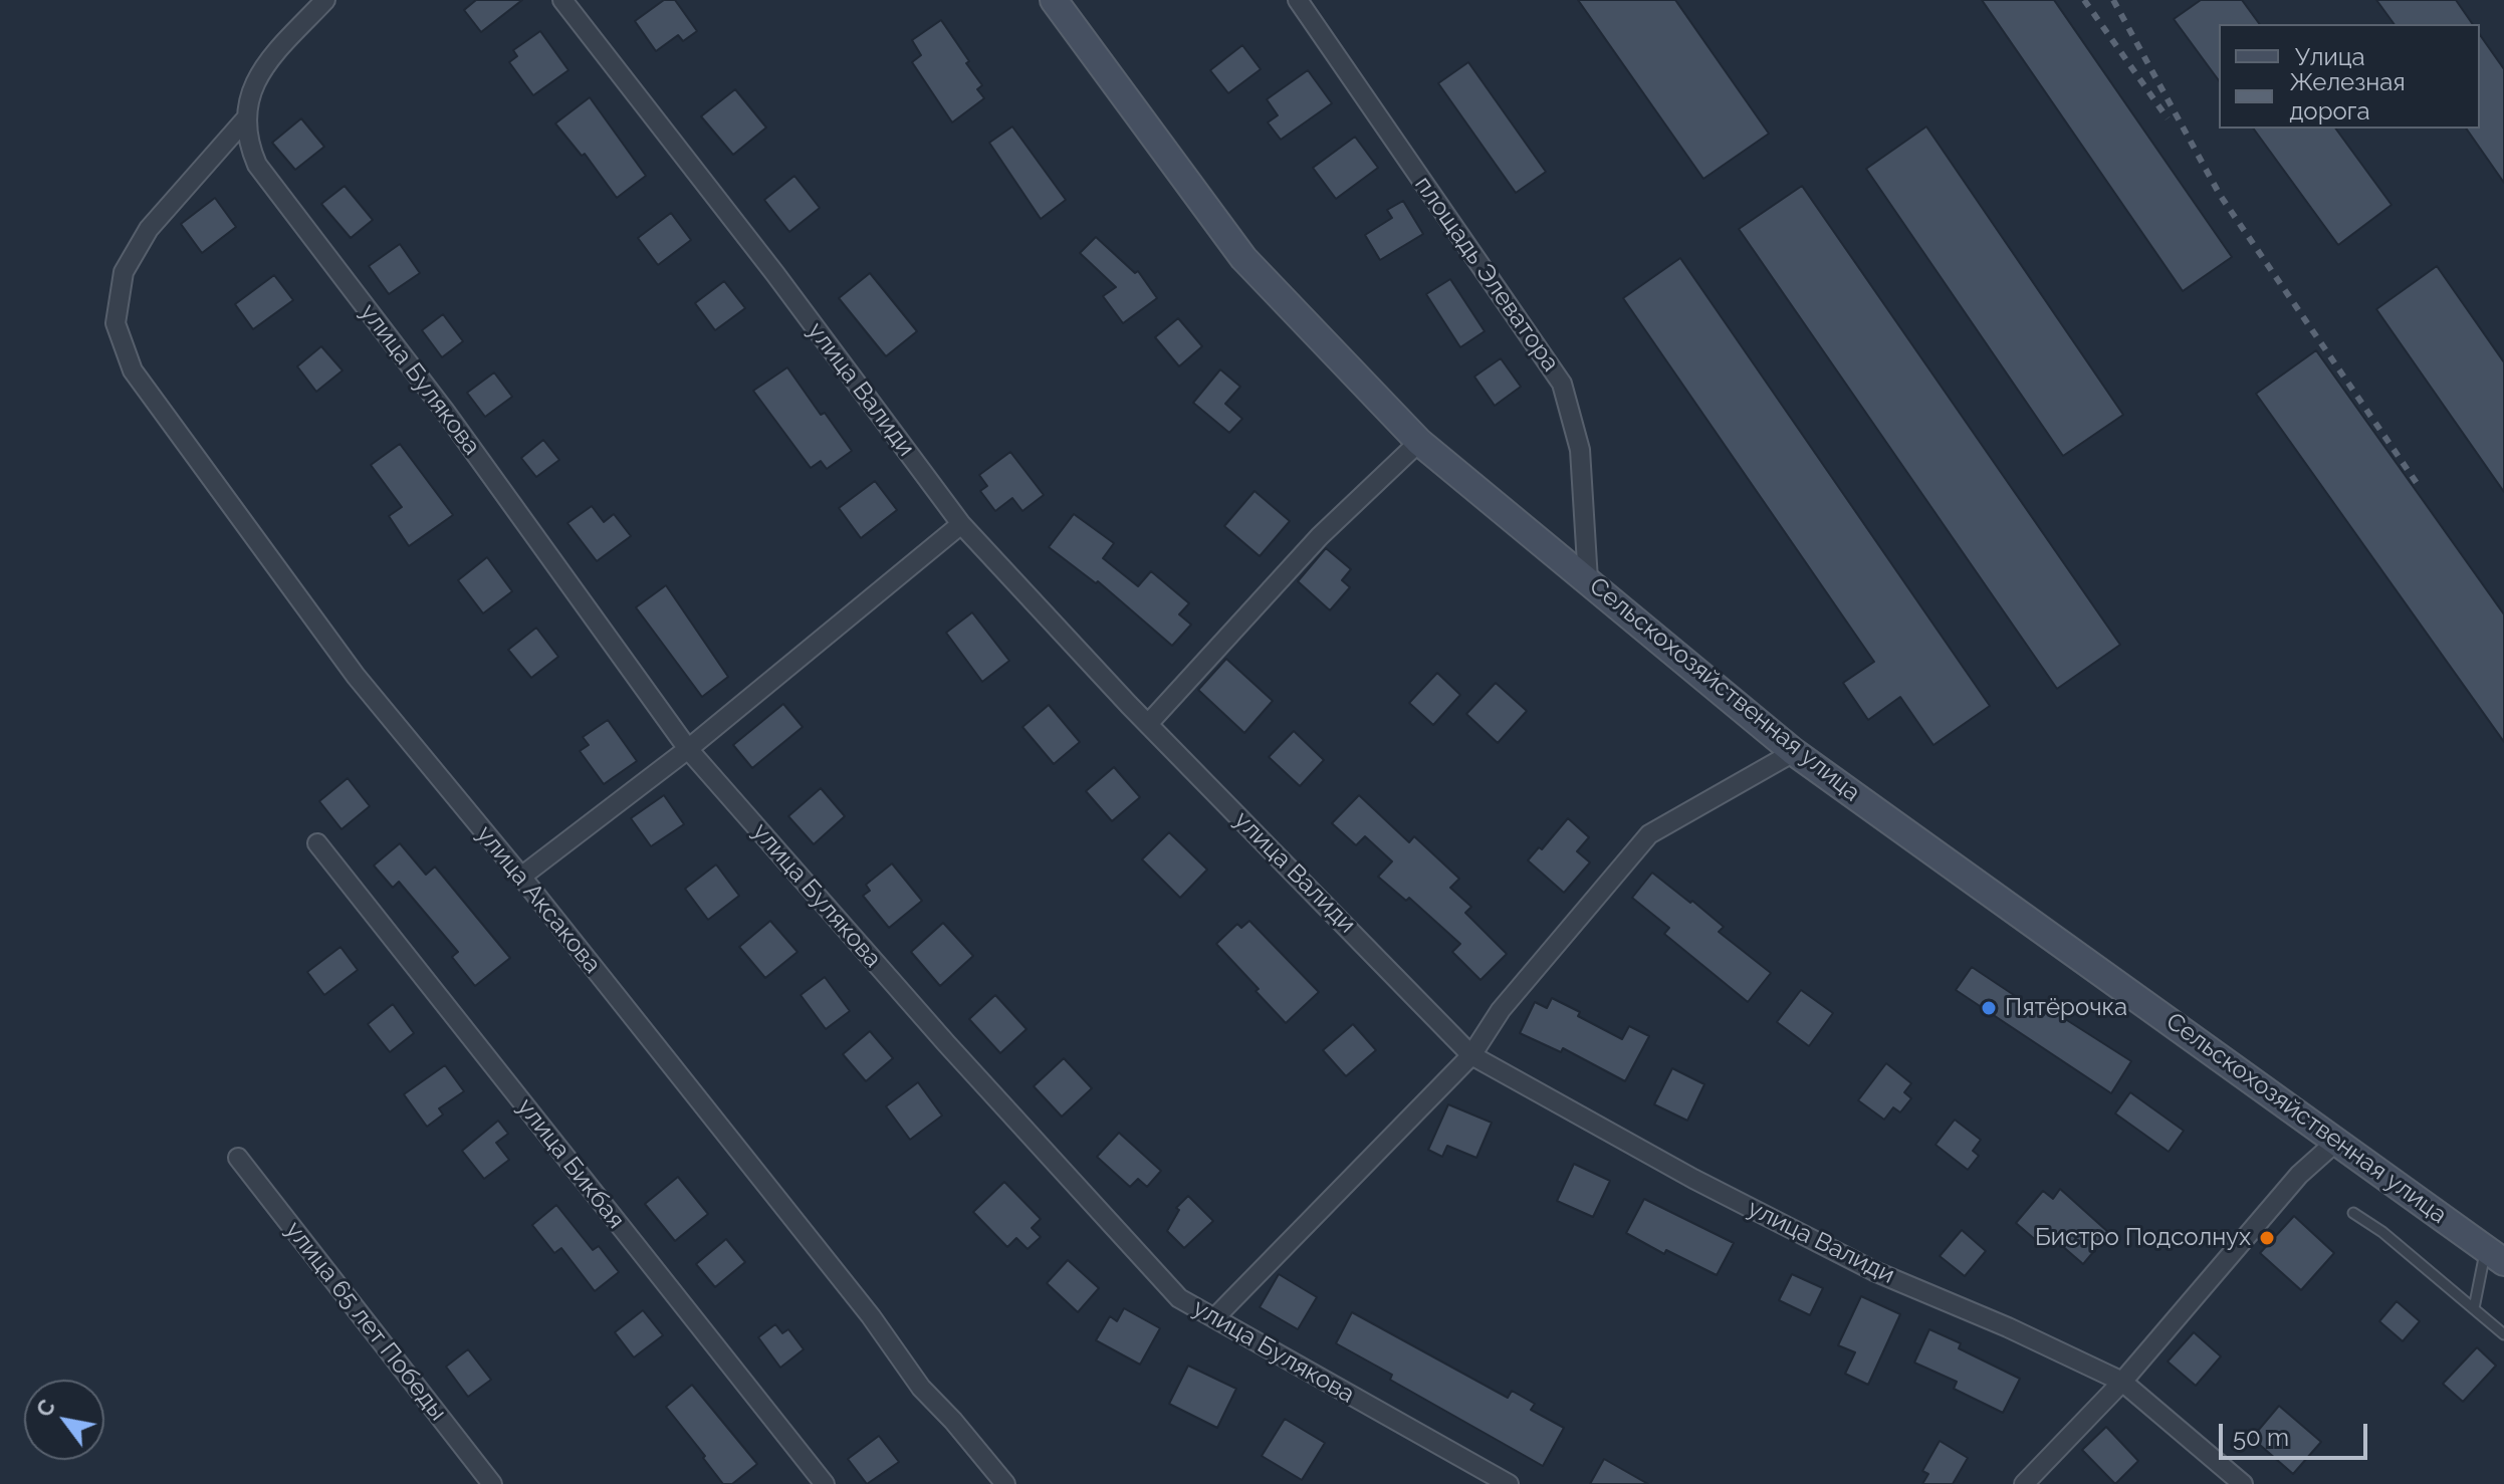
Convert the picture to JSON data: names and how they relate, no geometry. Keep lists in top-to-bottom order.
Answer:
{
  "streets": {
    "main road": ["Сельскохозяйственная улица"],
    "street": [
      "площадь Элеватора",
      "улица Булякова",
      "улица Валиди",
      "улица Аксакова",
      "улица Бикбая",
      "улица 65 лет Победы"
    ]
  },
  "crossings": [
    ["площадь Элеватора", "Сельскохозяйственная улица"],
    ["улица Булякова", "улица Аксакова"]
  ],
  "places": ["Пятёрочка", "Бистро Подсолнух"],
  "legend": ["Улица", "Железная дорога"],
  "scale_bar": "50 m",
  "north": "top left"
}
